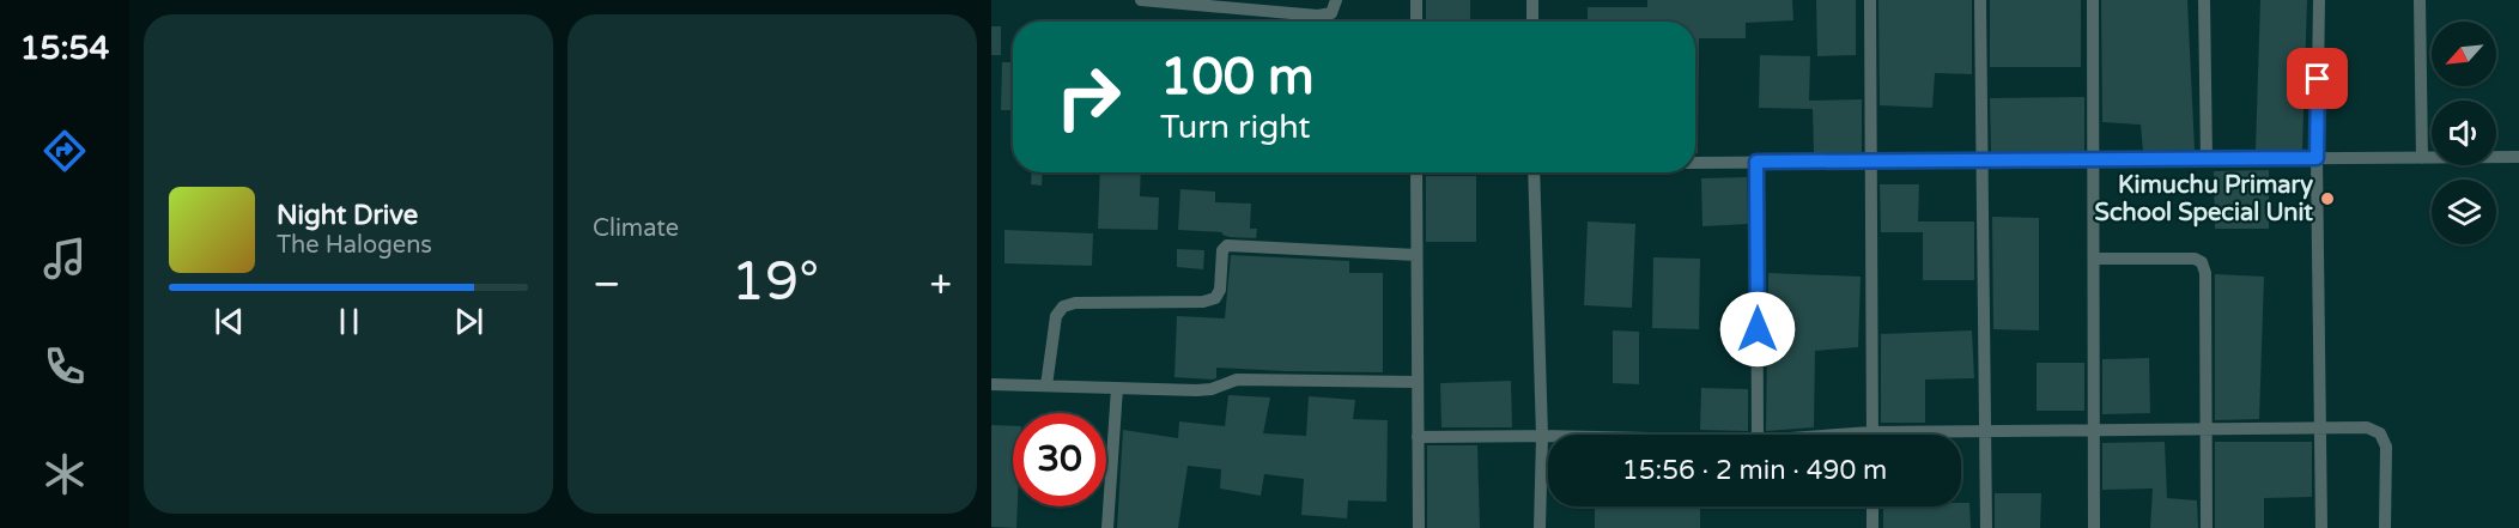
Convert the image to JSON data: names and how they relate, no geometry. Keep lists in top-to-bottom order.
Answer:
{
  "places": ["Kimuchu Primary School Special Unit"],
  "north": "bottom left",
  "page": {
    "tabs": "15:54",
    "tile": "Climate",
    "turn": ["100 m", "Turn right"],
    "song": ["Night Drive", "The Halogens"],
    "heat": ["−", "19°", "+"],
    "limit": "30",
    "trip": "15:56 · 2 min · 490 m"
  }
}
